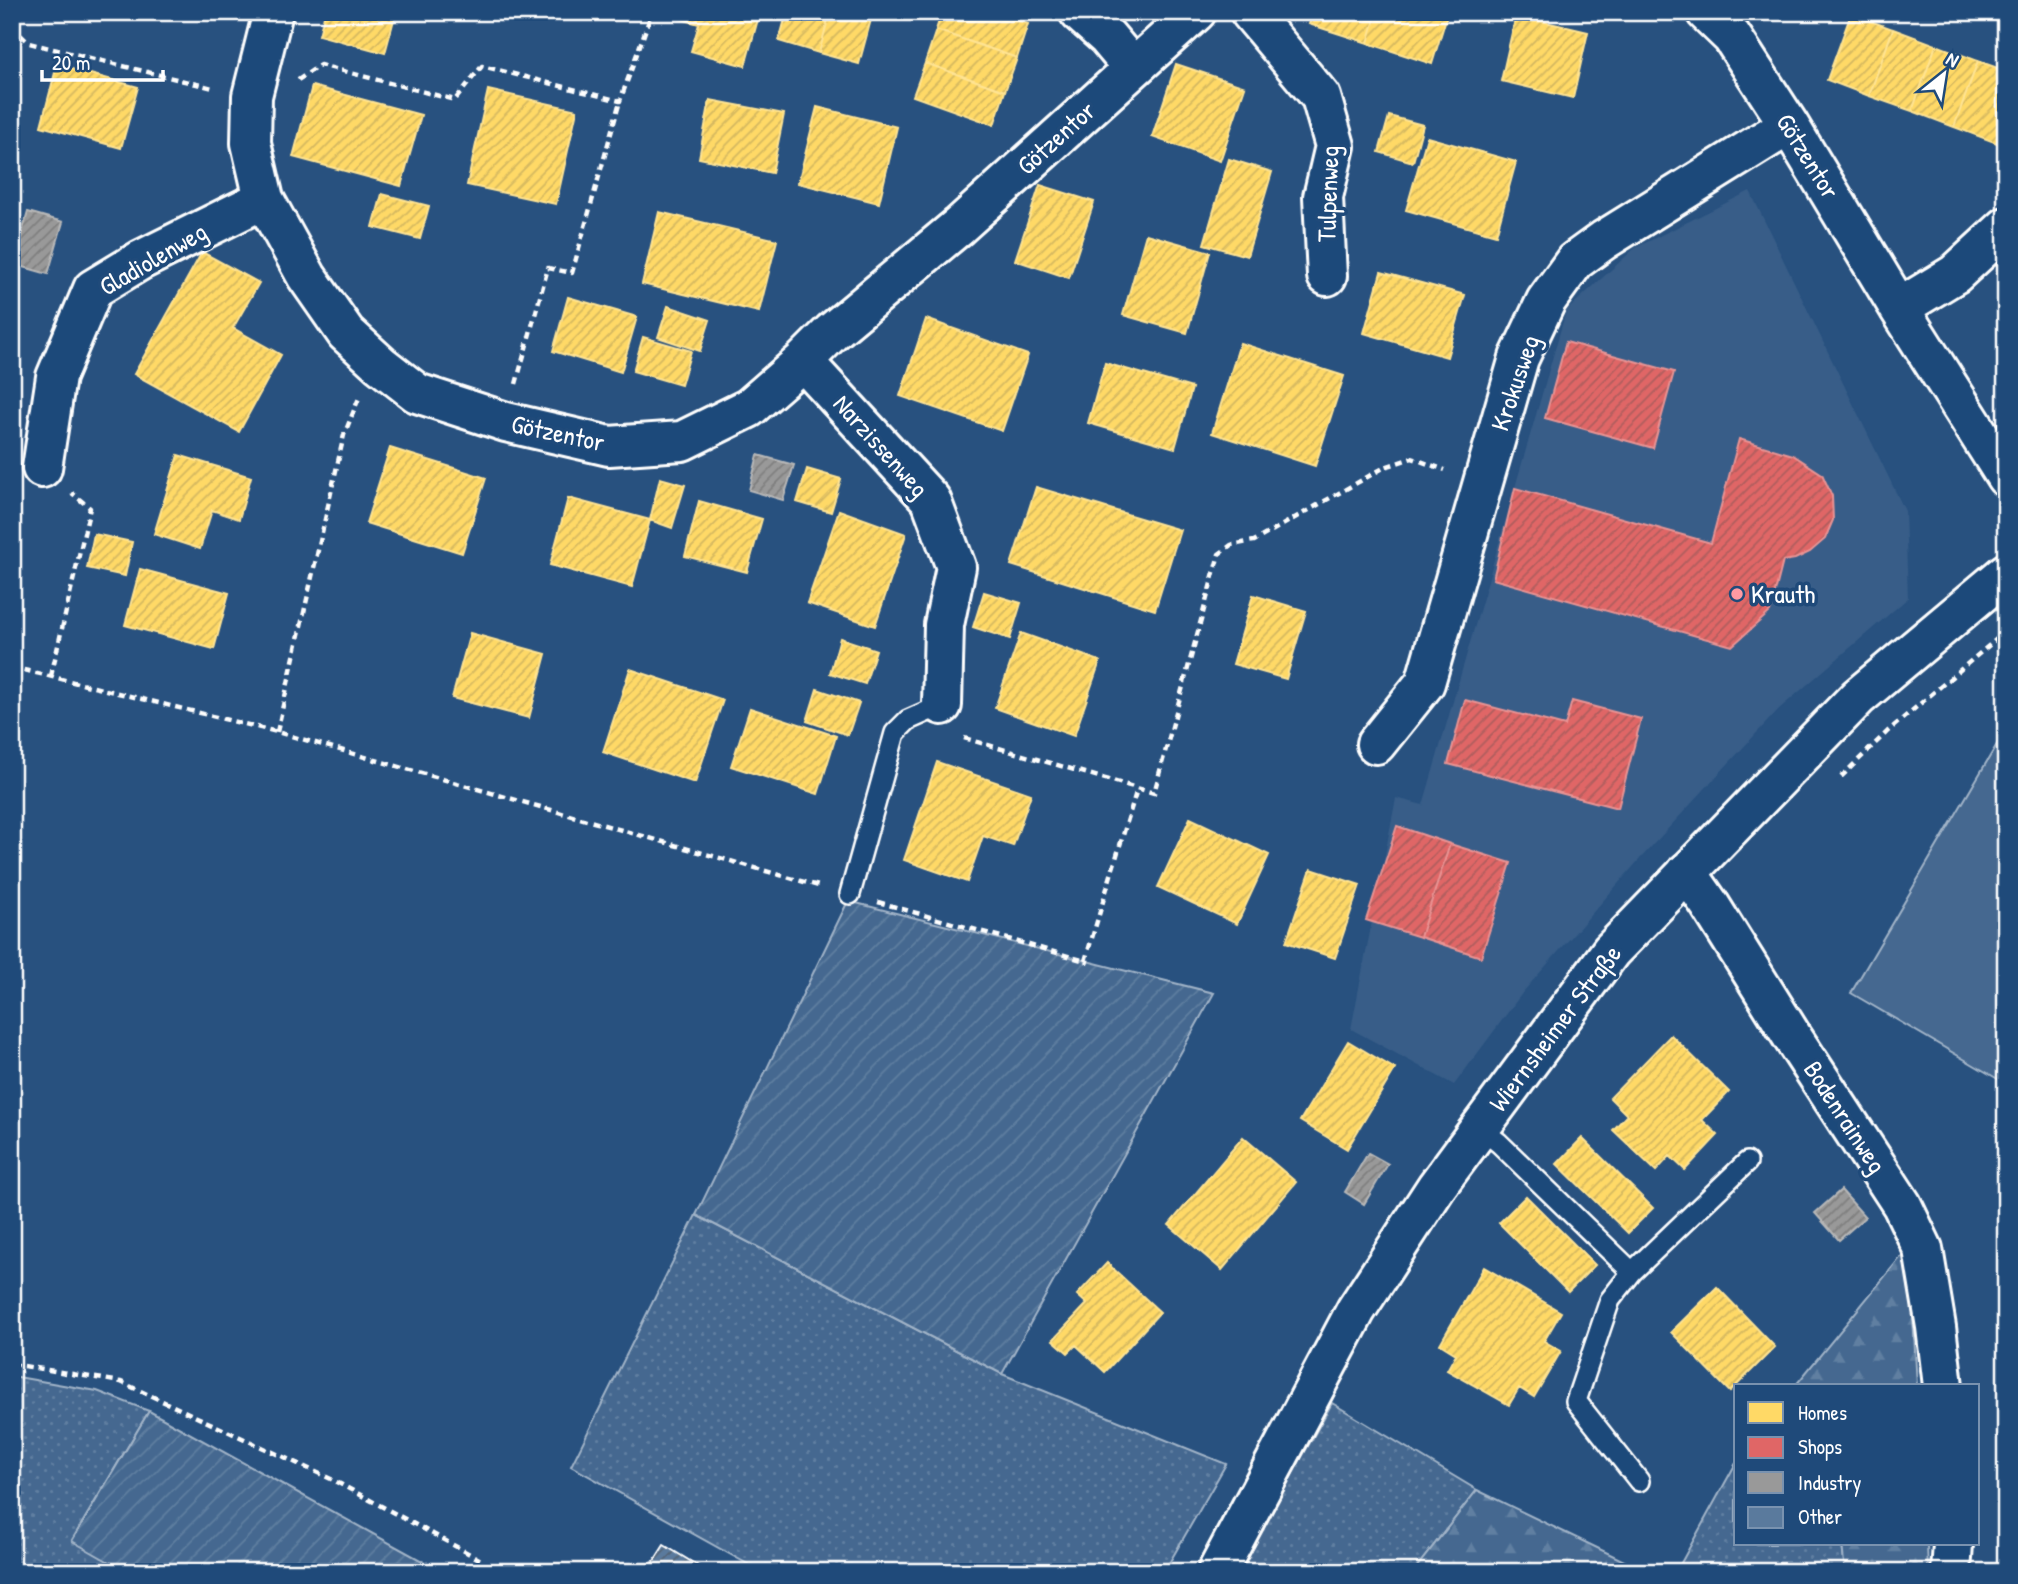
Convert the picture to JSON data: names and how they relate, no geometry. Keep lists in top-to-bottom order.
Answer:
{
  "streets": {
    "street": [
      "Götzentor",
      "Tulpenweg",
      "Gladiolenweg",
      "Krokusweg",
      "Narzissenweg",
      "Wiernsheimer Straße",
      "Bodenrainweg"
    ]
  },
  "crossings": [
    ["Götzentor", "Gladiolenweg"],
    ["Götzentor", "Krokusweg"],
    ["Götzentor", "Narzissenweg"],
    ["Wiernsheimer Straße", "Bodenrainweg"]
  ],
  "places": ["Krauth"],
  "legend": [
    "Homes",
    "Shops",
    "Industry",
    "Other"
  ],
  "scale_bar": "20 m",
  "north": "top right"
}
